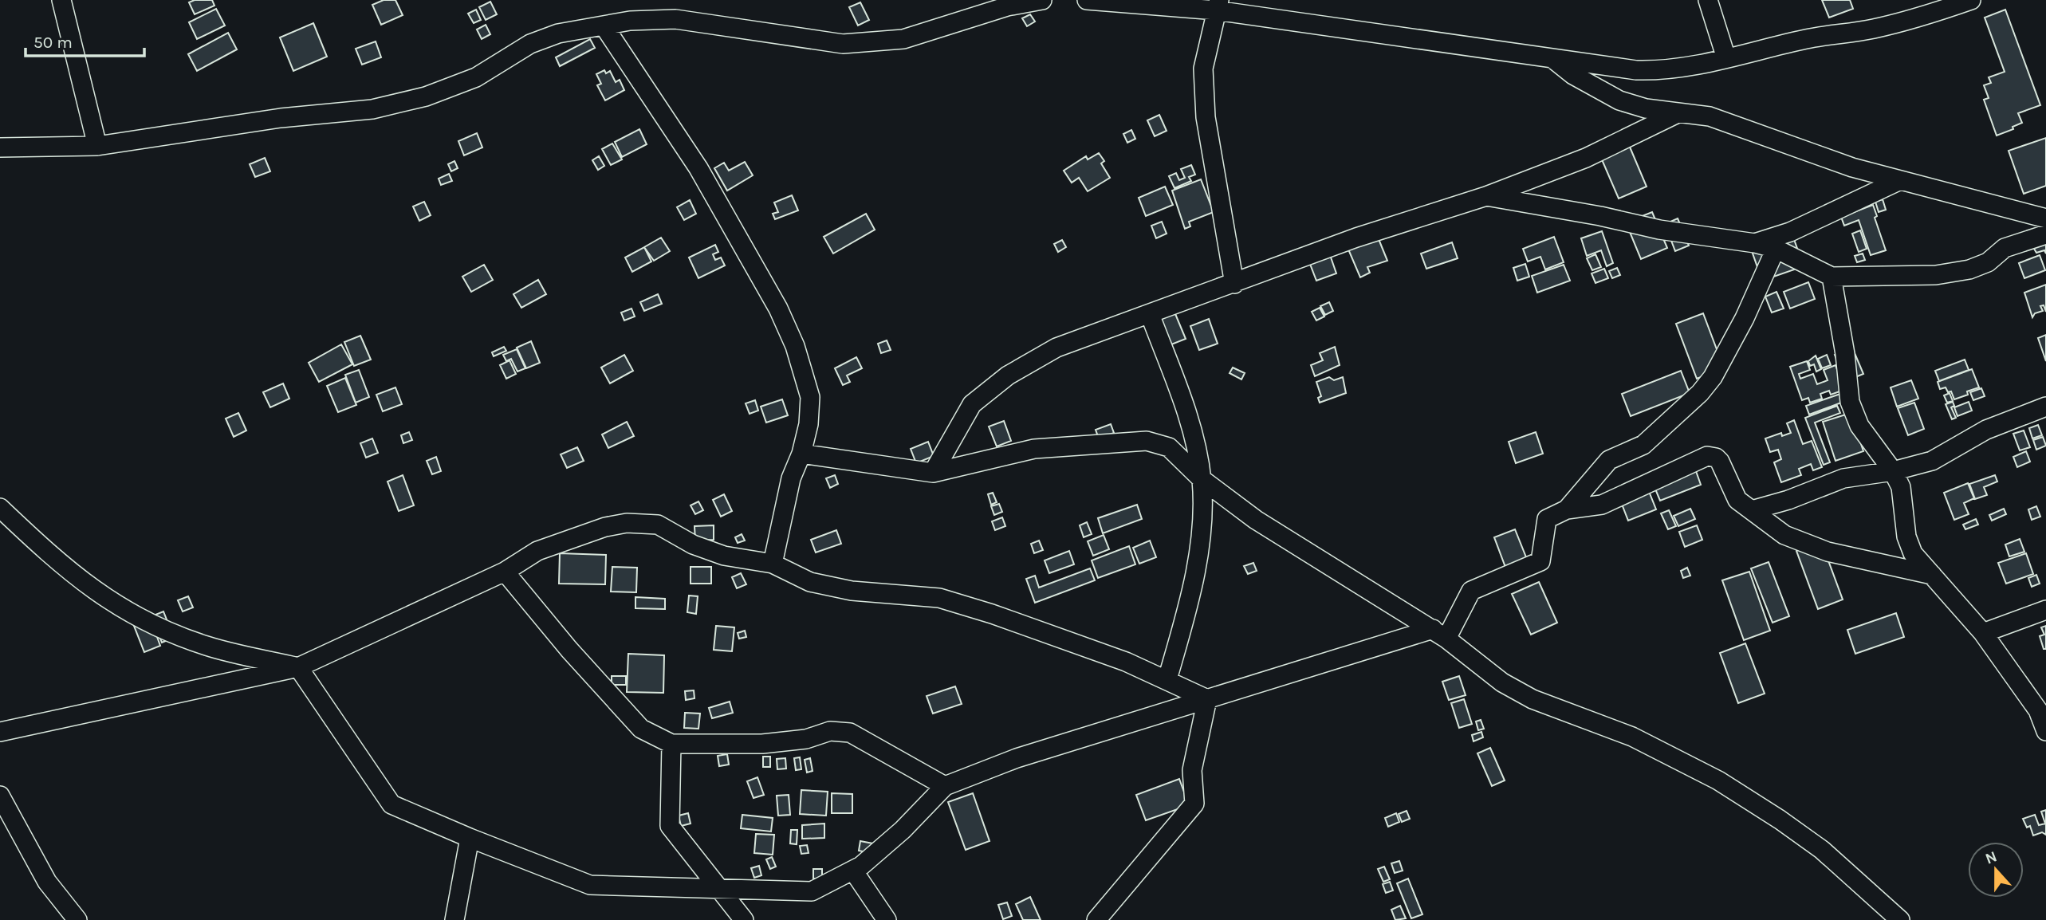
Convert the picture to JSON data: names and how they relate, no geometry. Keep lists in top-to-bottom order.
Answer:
{
  "scale_bar": "50 m",
  "north": "top"
}
